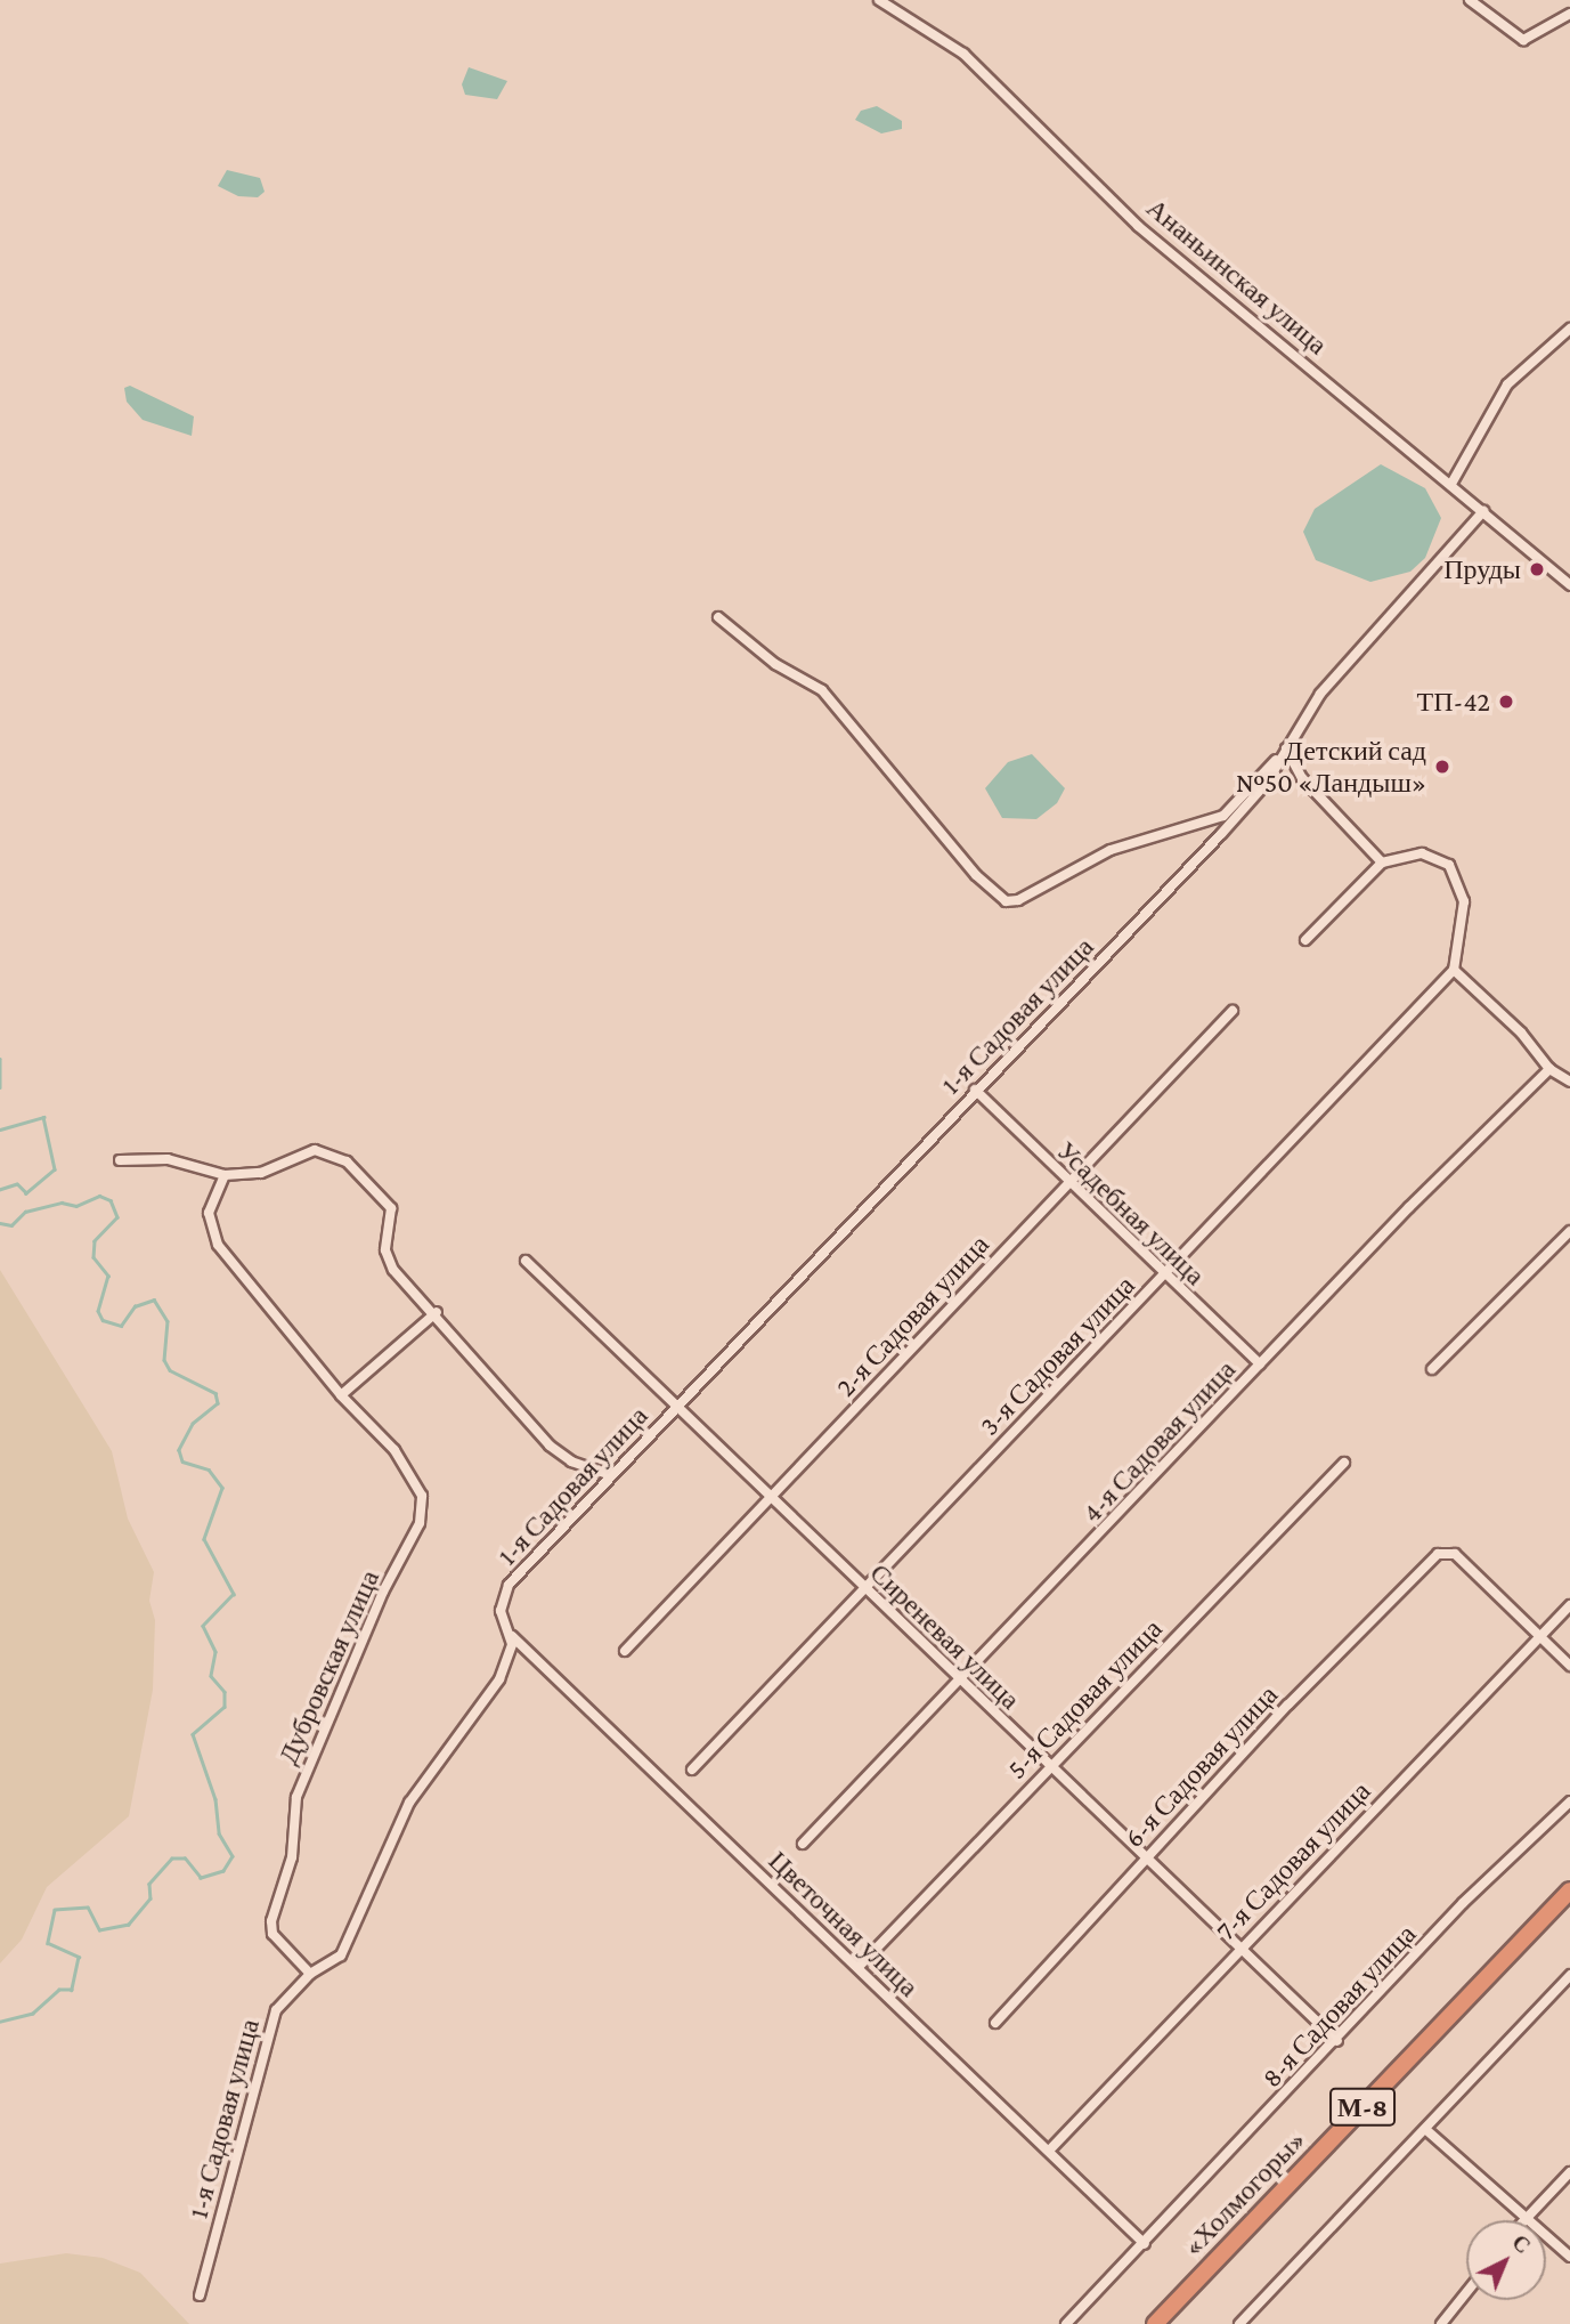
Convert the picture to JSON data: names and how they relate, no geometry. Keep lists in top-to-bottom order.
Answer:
{
  "streets": {
    "highway": ["М-8", "«Холмогоры»"],
    "street": [
      "Ананьинская улица",
      "1-я Садовая улица",
      "Усадебная улица",
      "2-я Садовая улица",
      "3-я Садовая улица",
      "4-я Садовая улица",
      "Сиреневая улица",
      "Дубровская улица",
      "5-я Садовая улица",
      "6-я Садовая улица",
      "7-я Садовая улица",
      "Цветочная улица",
      "8-я Садовая улица"
    ]
  },
  "crossings": [
    ["1-я Садовая улица", "Усадебная улица"],
    ["1-я Садовая улица", "Сиреневая улица"],
    ["1-я Садовая улица", "Дубровская улица"],
    ["1-я Садовая улица", "Цветочная улица"],
    ["Усадебная улица", "2-я Садовая улица"],
    ["Усадебная улица", "3-я Садовая улица"],
    ["Усадебная улица", "4-я Садовая улица"],
    ["2-я Садовая улица", "Сиреневая улица"],
    ["3-я Садовая улица", "Сиреневая улица"],
    ["4-я Садовая улица", "Сиреневая улица"],
    ["Сиреневая улица", "5-я Садовая улица"],
    ["Сиреневая улица", "6-я Садовая улица"],
    ["Сиреневая улица", "7-я Садовая улица"],
    ["Сиреневая улица", "8-я Садовая улица"],
    ["5-я Садовая улица", "Цветочная улица"],
    ["6-я Садовая улица", "7-я Садовая улица"],
    ["7-я Садовая улица", "Цветочная улица"],
    ["Цветочная улица", "8-я Садовая улица"]
  ],
  "places": ["Пруды", "ТП-42", "Детский сад №50 «Ландыш»"],
  "north": "top right"
}
